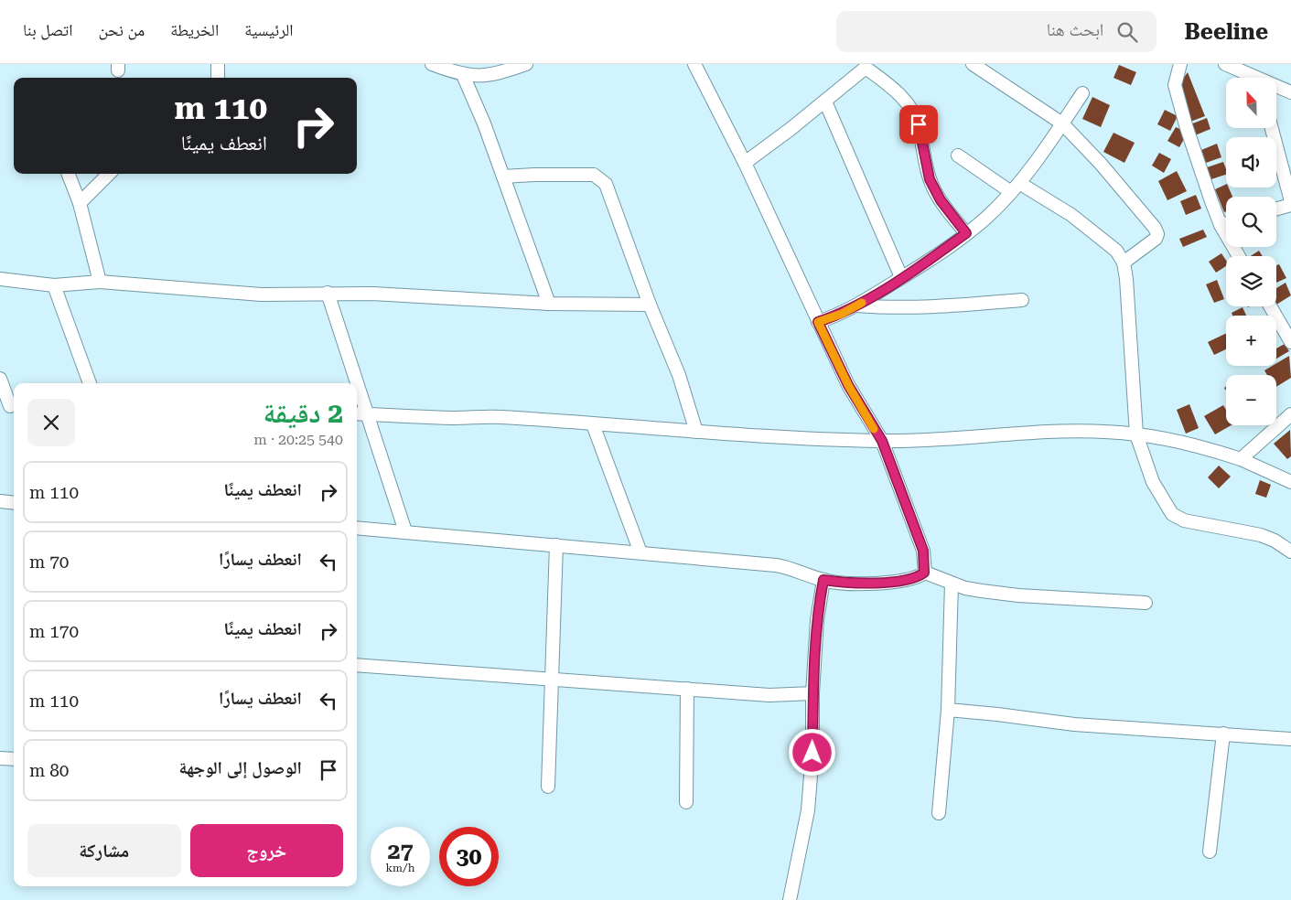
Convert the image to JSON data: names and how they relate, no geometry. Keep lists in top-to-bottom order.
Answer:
{
  "north": "top",
  "page": {
    "header": "Beeline",
    "search": "ابحث هنا",
    "nav": [
      "الرئيسية",
      "الخريطة",
      "من نحن",
      "اتصل بنا"
    ],
    "map_buttons": ["+", "−"],
    "turn": ["110 m", "انعطف يمينًا"],
    "heading": ["2 دقيقة", "540 m · 20:25"],
    "list": [
      {
        "name": "انعطف يمينًا",
        "value": "110 m"
      },
      {
        "name": "انعطف يسارًا",
        "value": "70 m"
      },
      {
        "name": "انعطف يمينًا",
        "value": "170 m"
      },
      {
        "name": "انعطف يسارًا",
        "value": "110 m"
      },
      {
        "name": "الوصول إلى الوجهة",
        "value": "80 m"
      }
    ],
    "buttons": ["خروج", "مشاركة"],
    "speed": "27 km/h",
    "limit": "30"
  }
}
